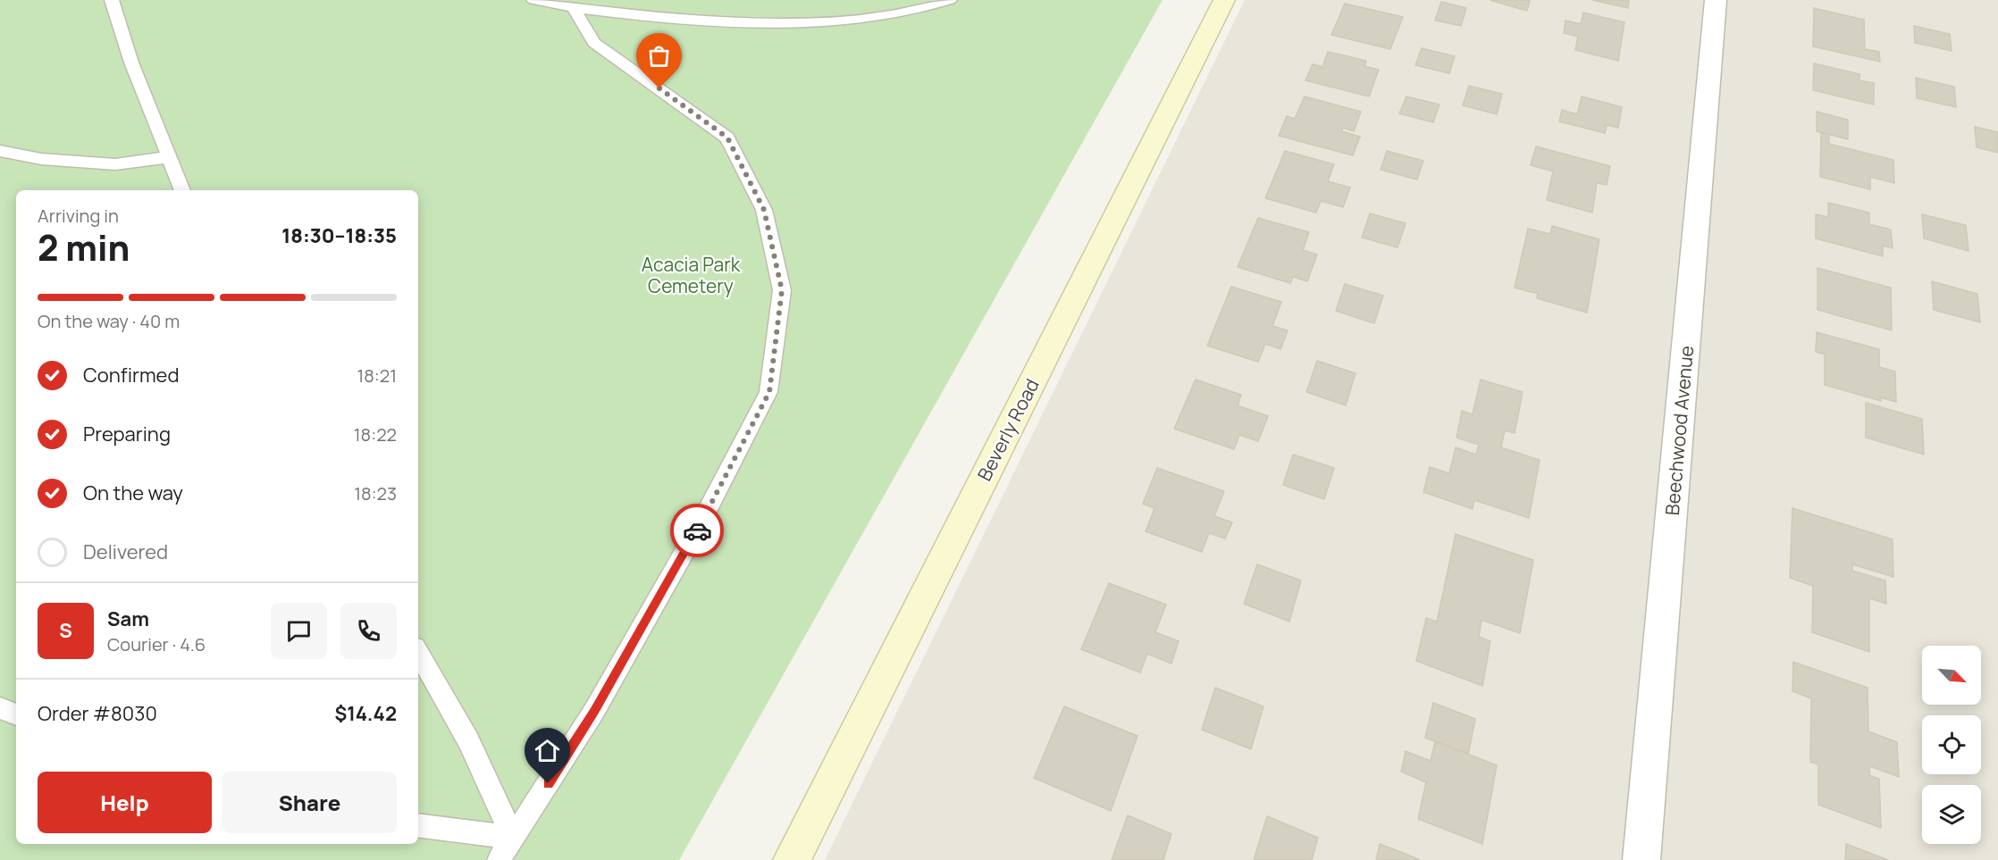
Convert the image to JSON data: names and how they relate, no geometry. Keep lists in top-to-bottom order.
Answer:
{
  "streets": {
    "street": ["Beverly Road", "Beechwood Avenue"]
  },
  "parks": ["Acacia Park Cemetery"],
  "north": "bottom right",
  "page": {
    "heading": ["2 min", "Arriving in", "18:30–18:35"],
    "panel": [
      "Sam",
      "Courier · 4.6",
      "Order #8030",
      "$14.42"
    ],
    "bar": "On the way · 40 m",
    "list": [
      ["Confirmed", "18:21"],
      ["Preparing", "18:22"],
      ["On the way", "18:23"],
      "Delivered"
    ],
    "round": "S",
    "buttons": ["Help", "Share"]
  }
}
